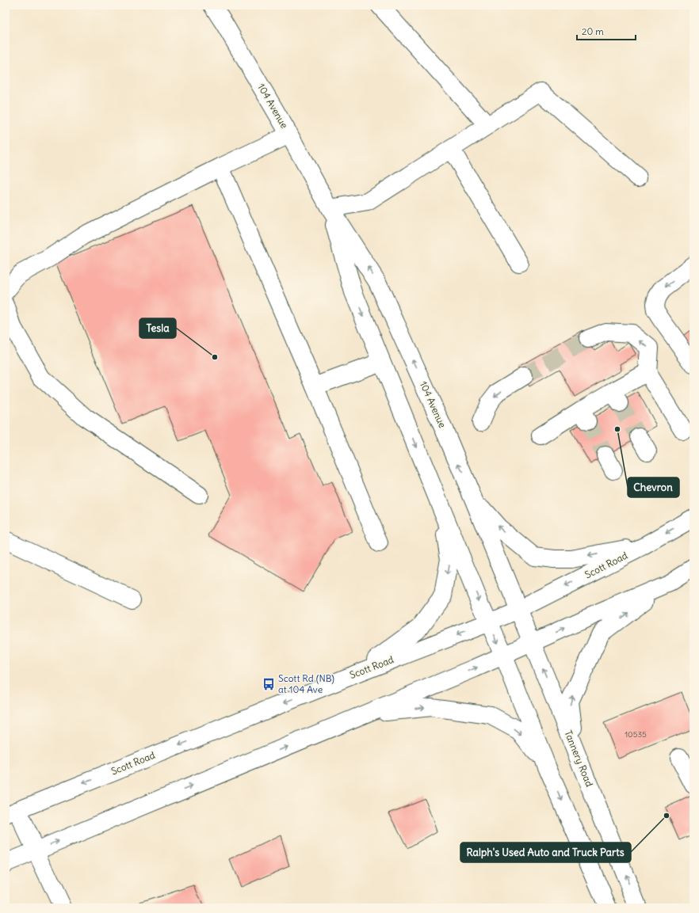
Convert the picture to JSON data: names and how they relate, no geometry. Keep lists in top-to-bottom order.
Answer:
{
  "streets": {
    "main road": ["104 Avenue", "Scott Road", "Tannery Road"]
  },
  "crossings": [
    ["104 Avenue", "Scott Road"],
    ["104 Avenue", "Tannery Road"],
    ["Scott Road", "Tannery Road"]
  ],
  "places": {
    "other": ["Tesla", "Chevron", "Ralph's Used Auto and Truck Parts"],
    "bus stop": ["Scott Rd (NB) at 104 Ave"]
  },
  "house_numbers": ["10535"],
  "scale_bar": "20 m"
}
